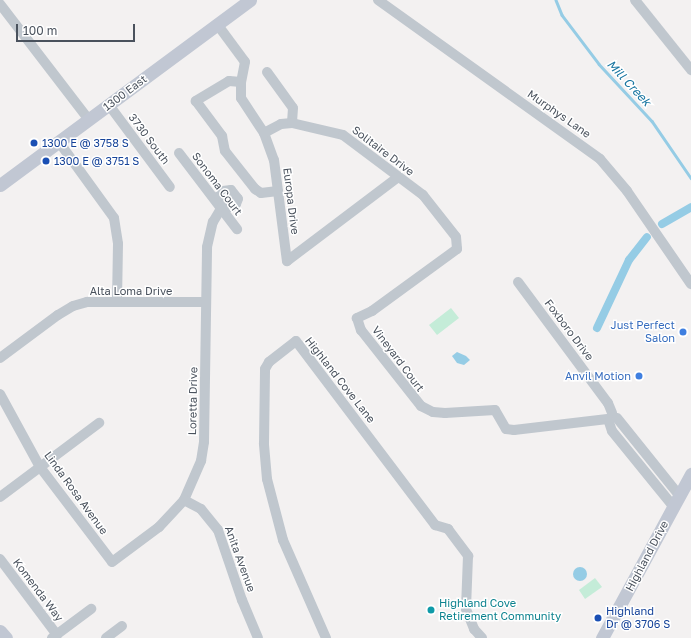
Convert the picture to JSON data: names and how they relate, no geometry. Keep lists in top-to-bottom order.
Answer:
{
  "streets": {
    "main road": ["1300 East", "Highland Drive"],
    "street": [
      "Murphys Lane",
      "3730 South",
      "Solitaire Drive",
      "Sonoma Court",
      "Europa Drive",
      "Alta Loma Drive",
      "Foxboro Drive",
      "Vineyard Court",
      "Highland Cove Lane",
      "Loretta Drive",
      "Linda Rosa Avenue",
      "Anita Avenue",
      "Komenda Way"
    ]
  },
  "crossings": [
    ["1300 East", "3730 South"],
    ["1300 East", "Europa Drive"],
    ["Solitaire Drive", "Europa Drive"],
    ["Solitaire Drive", "Vineyard Court"],
    ["Sonoma Court", "Loretta Drive"],
    ["Alta Loma Drive", "Loretta Drive"],
    ["Foxboro Drive", "Vineyard Court"],
    ["Foxboro Drive", "Highland Drive"],
    ["Loretta Drive", "Linda Rosa Avenue"],
    ["Loretta Drive", "Anita Avenue"]
  ],
  "water": ["Mill Creek"],
  "places": [
    "1300 E @ 3758 S",
    "1300 E @ 3751 S",
    "Just Perfect Salon",
    "Anvil Motion",
    "Highland Cove Retirement Community",
    "Highland Dr @ 3706 S"
  ],
  "scale_bar": "100 m"
}
